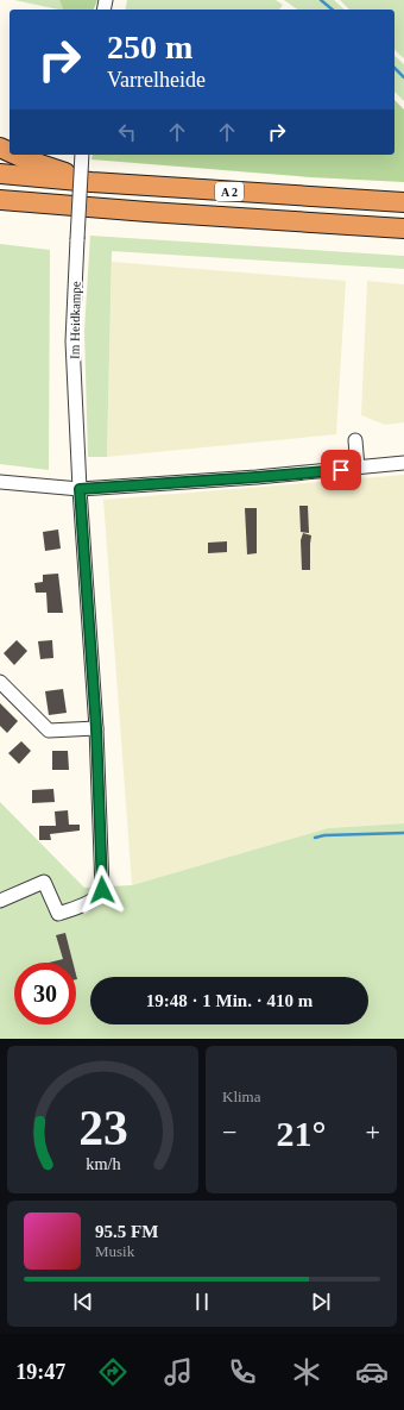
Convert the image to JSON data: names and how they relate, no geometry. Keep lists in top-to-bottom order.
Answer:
{
  "streets": {
    "highway": ["A 2"],
    "street": ["Im Heidkampe"]
  },
  "page": {
    "turn": ["250 m", "Varrelheide"],
    "limit": "30",
    "trip": "19:48 · 1 Min. · 410 m",
    "tile": "Klima",
    "heat": ["−", "21°", "+"],
    "song": ["95.5 FM", "Musik"],
    "tabs": "19:47",
    "gauge": ["23", "km/h"]
  }
}
